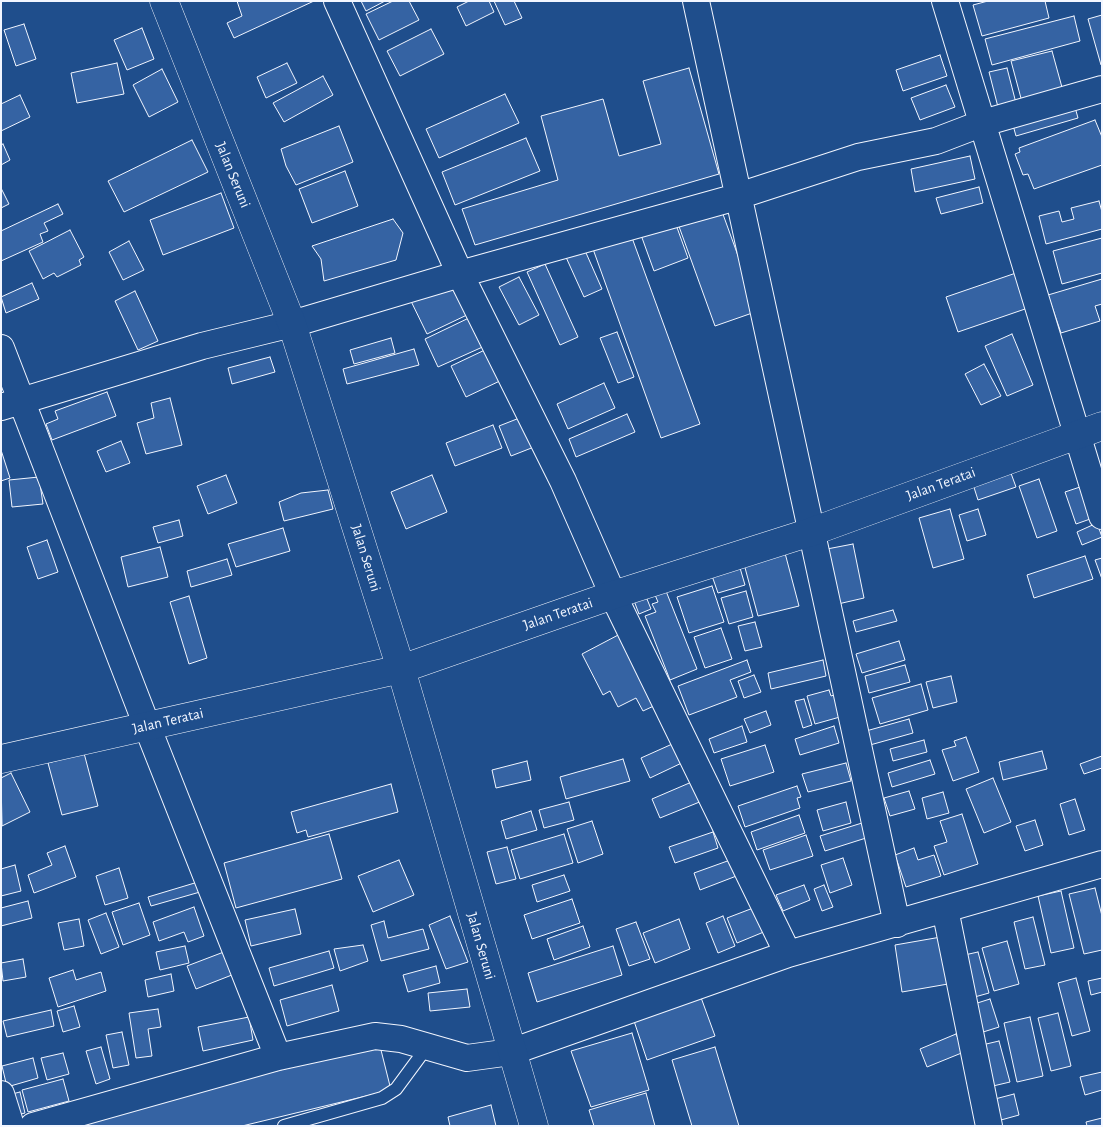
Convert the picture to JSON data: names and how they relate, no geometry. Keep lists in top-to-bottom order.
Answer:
{
  "streets": {
    "main road": ["Jalan Seruni", "Jalan Teratai"]
  },
  "crossings": [
    ["Jalan Seruni", "Jalan Teratai"]
  ]
}
